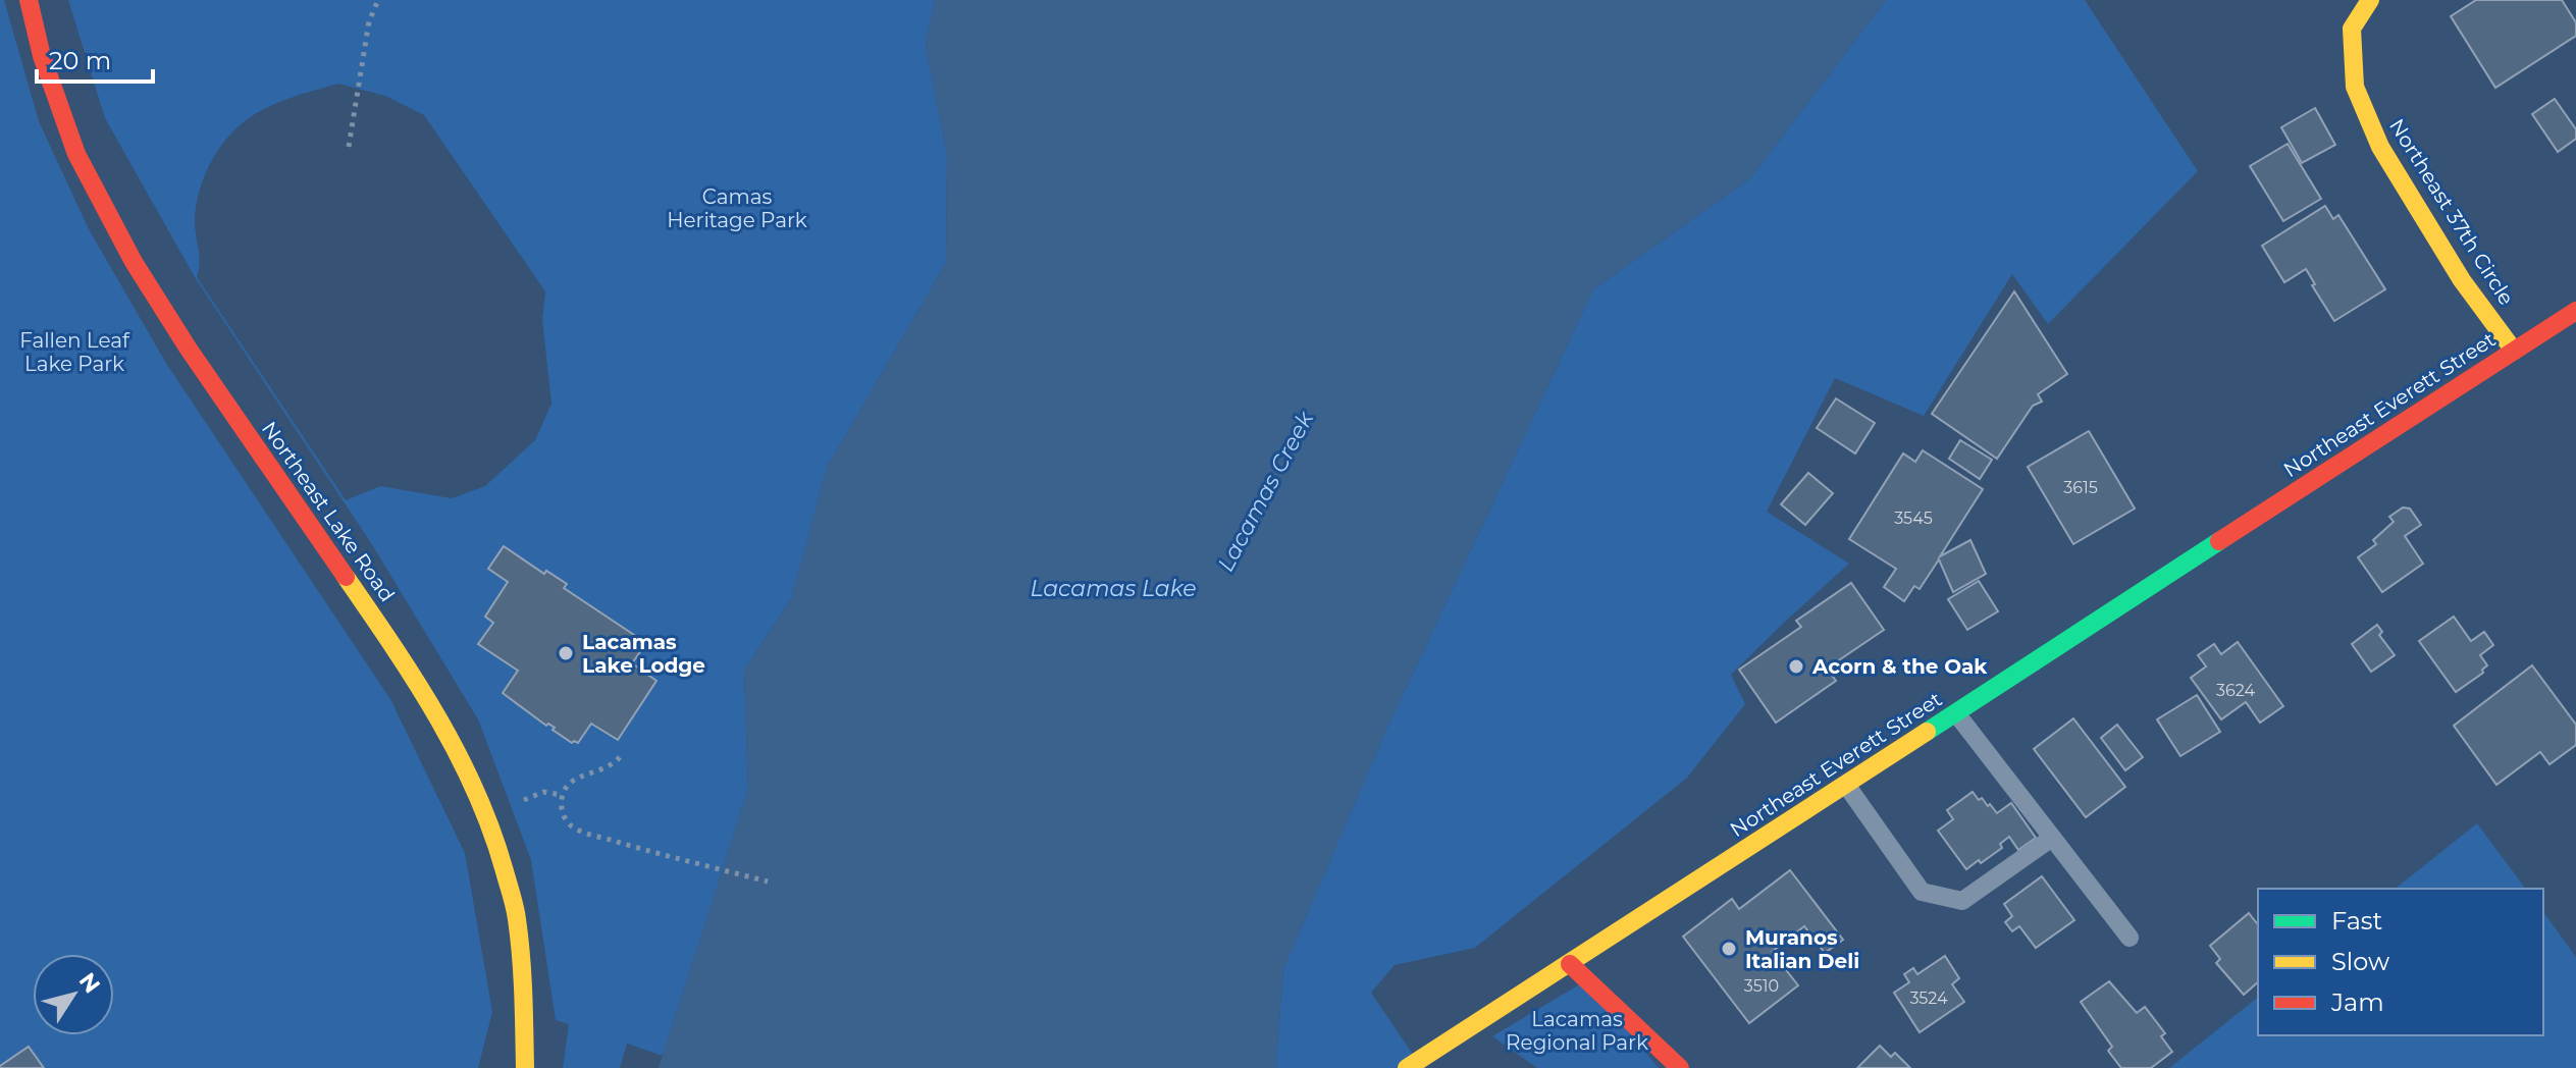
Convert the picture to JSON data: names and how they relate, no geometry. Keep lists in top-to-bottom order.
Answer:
{
  "streets": {
    "main road": ["Northeast 37th Circle", "Northeast Everett Street", "Northeast Lake Road"]
  },
  "crossings": [
    ["Northeast 37th Circle", "Northeast Everett Street"]
  ],
  "water": ["Lacamas Creek", "Lacamas Lake"],
  "parks": ["Camas Heritage Park", "Fallen Leaf Lake Park", "Lacamas Regional Park"],
  "places": ["Lacamas Lake Lodge", "Acorn & the Oak", "Muranos Italian Deli"],
  "house_numbers": [
    "3615",
    "3545",
    "3624",
    "3510",
    "3524"
  ],
  "legend": ["Fast", "Slow", "Jam"],
  "scale_bar": "20 m",
  "north": "top right"
}
